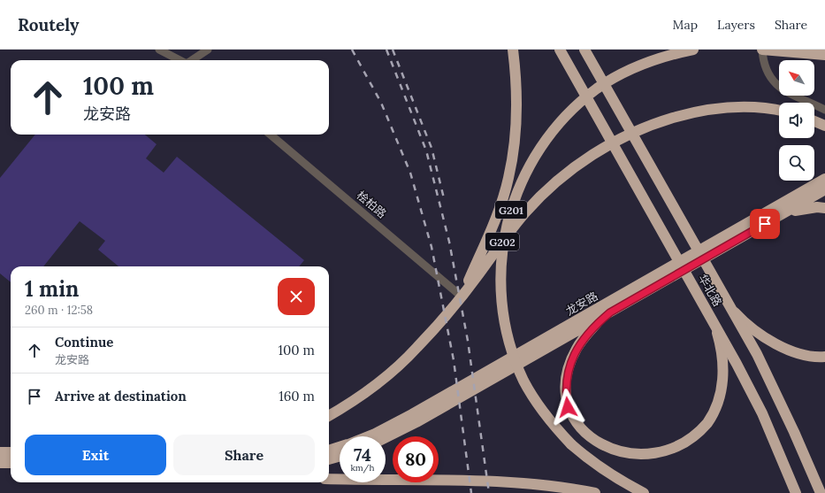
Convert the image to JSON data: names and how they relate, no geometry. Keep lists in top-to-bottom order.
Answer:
{
  "streets": {
    "highway": [
      "G201",
      "G202",
      "华北路",
      "龙安路"
    ],
    "street": ["桧柏路"]
  },
  "crossings": [
    ["桧柏路", "G202"]
  ],
  "north": "top left",
  "page": {
    "header": "Routely",
    "nav": ["Map", "Layers", "Share"],
    "turn": ["100 m", "龙安路"],
    "heading": ["1 min", "260 m · 12:58"],
    "list": [
      {
        "name": "Continue",
        "note": "龙安路",
        "value": "100 m"
      },
      {
        "name": "Arrive at destination",
        "value": "160 m"
      }
    ],
    "buttons": ["Exit", "Share"],
    "speed": "74 km/h",
    "limit": "80"
  }
}
